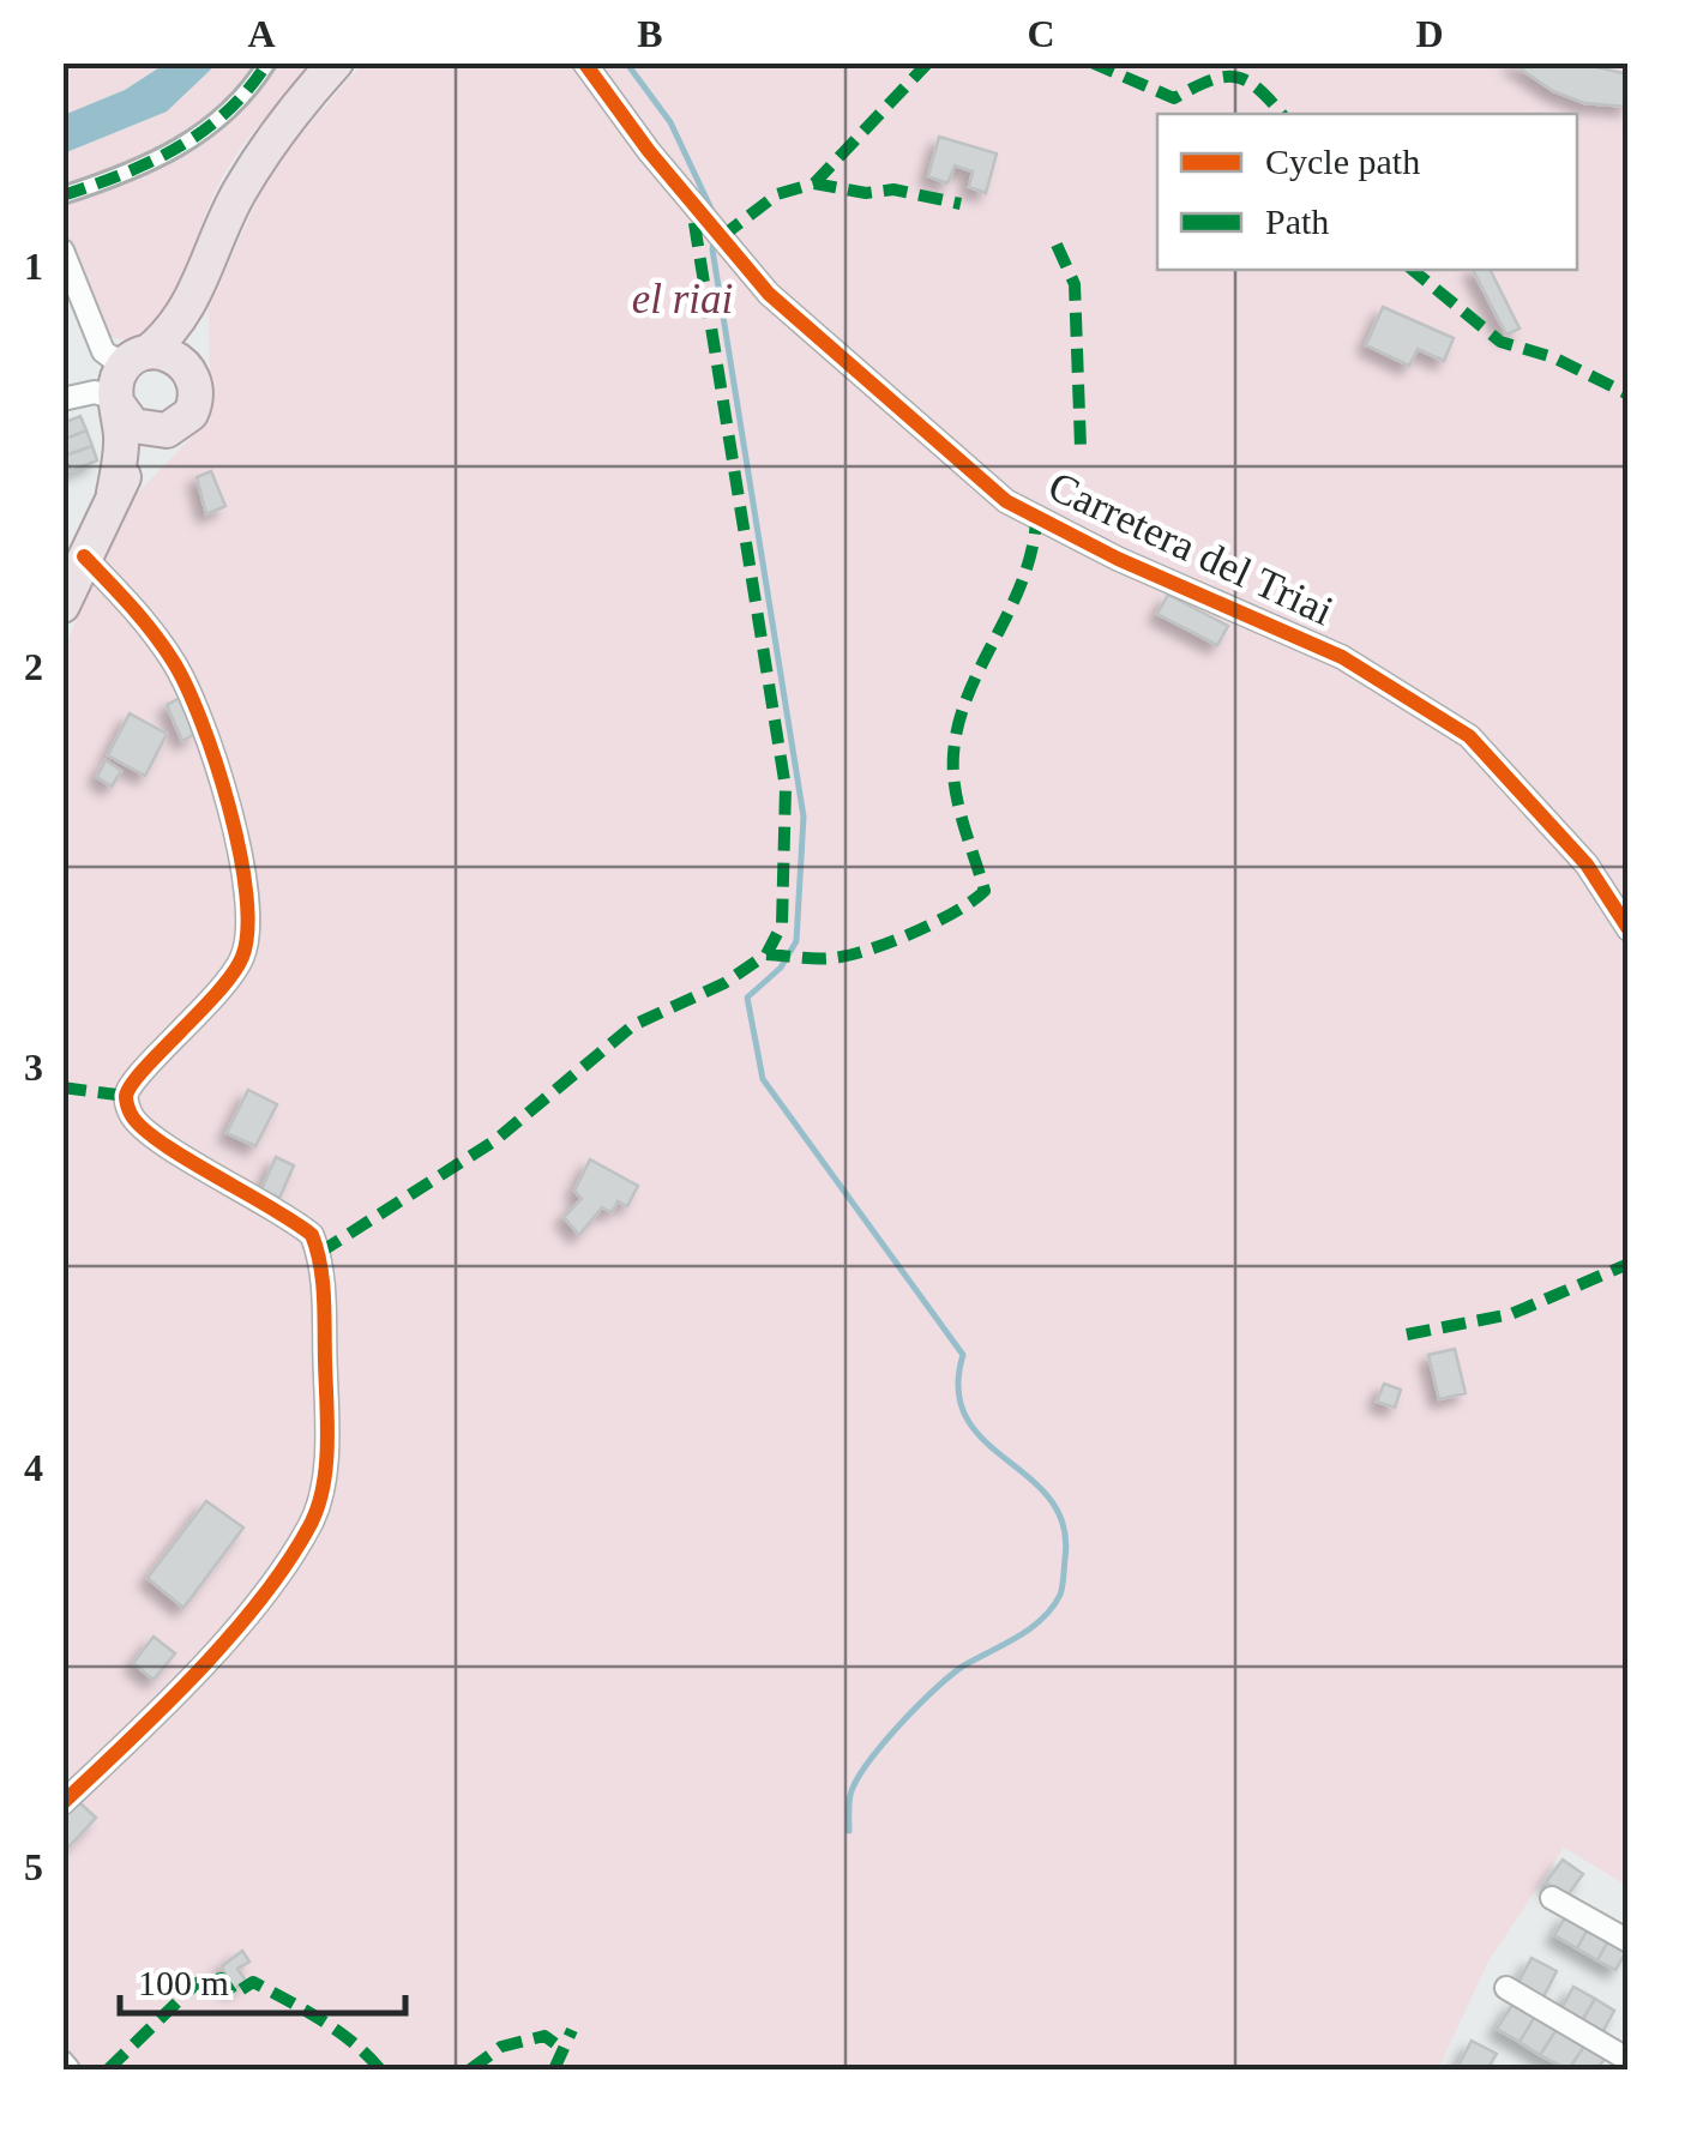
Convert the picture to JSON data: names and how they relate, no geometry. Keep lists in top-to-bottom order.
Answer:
{
  "streets": {
    "street": ["Carretera del Triai"]
  },
  "parks": ["el riai"],
  "legend": ["Cycle path", "Path"],
  "scale_bar": "100 m",
  "grid": {
    "columns": [
      "A",
      "B",
      "C",
      "D"
    ],
    "rows": [
      "1",
      "2",
      "3",
      "4",
      "5"
    ]
  }
}
